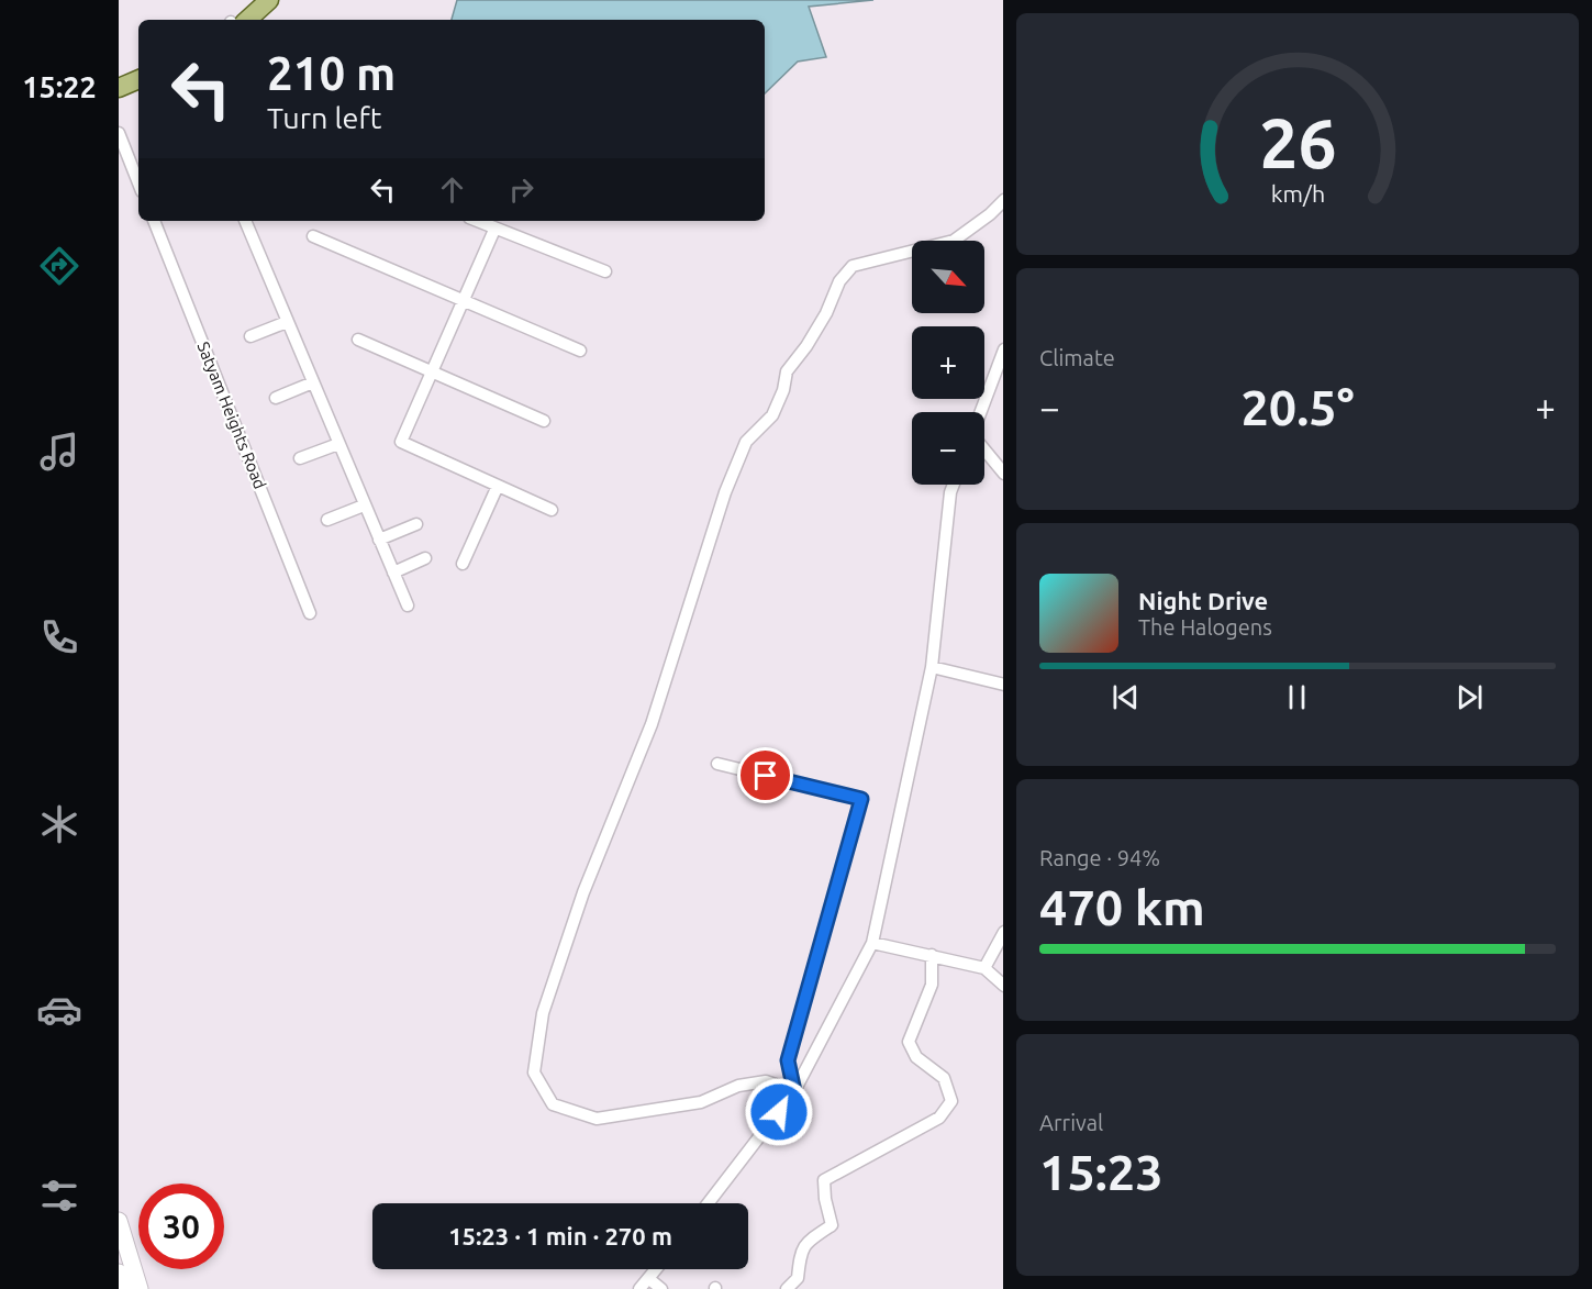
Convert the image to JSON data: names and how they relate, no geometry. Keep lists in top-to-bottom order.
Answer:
{
  "streets": {
    "street": ["Satyam Heights Road"]
  },
  "north": "bottom right",
  "page": {
    "tabs": "15:22",
    "turn": ["210 m", "Turn left"],
    "map_buttons": ["+", "−"],
    "tile": [
      "Climate",
      ["Range · 94%", "470 km"],
      ["Arrival", "15:23"]
    ],
    "heat": ["−", "20.5°", "+"],
    "song": ["Night Drive", "The Halogens"],
    "limit": "30",
    "trip": "15:23 · 1 min · 270 m",
    "gauge": ["26", "km/h"]
  }
}
